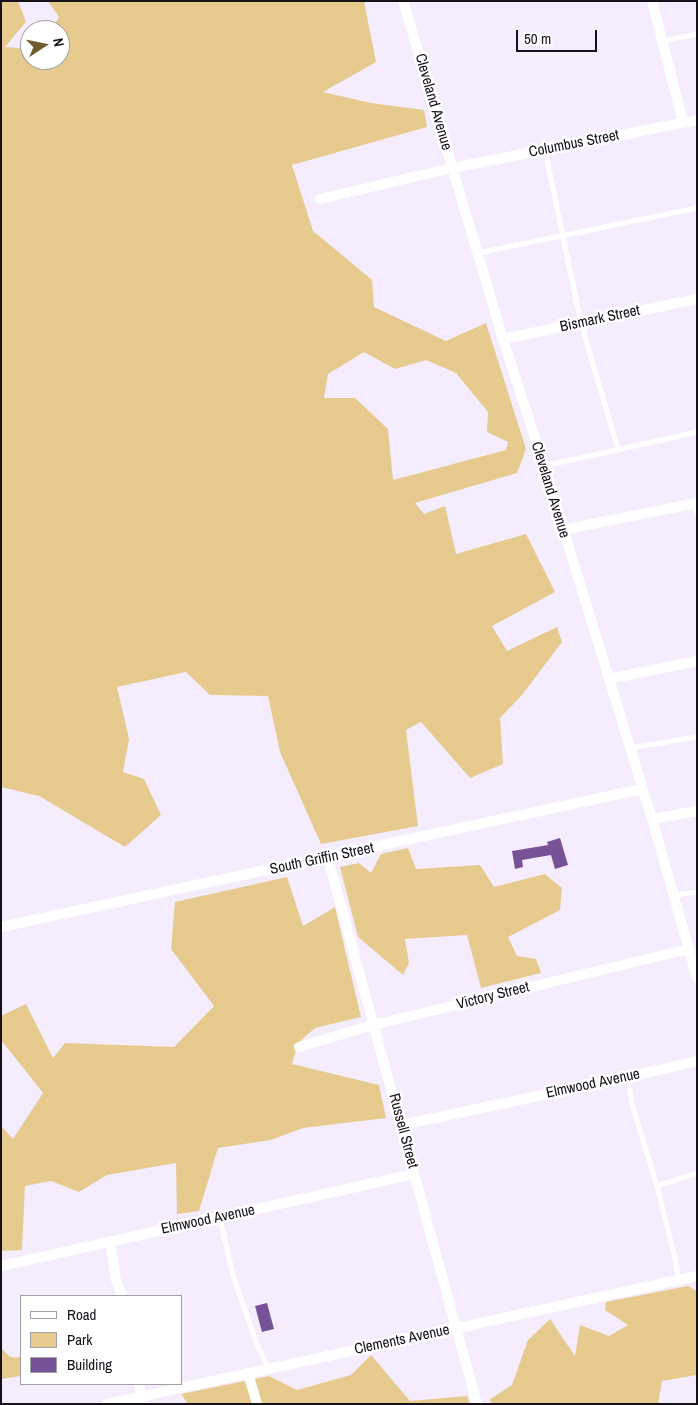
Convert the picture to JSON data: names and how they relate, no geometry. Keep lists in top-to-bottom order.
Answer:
{
  "streets": {
    "street": [
      "Cleveland Avenue",
      "Columbus Street",
      "Bismark Street",
      "South Griffin Street",
      "Victory Street",
      "Elmwood Avenue",
      "Russell Street",
      "Clements Avenue"
    ]
  },
  "crossings": [
    ["Cleveland Avenue", "Columbus Street"],
    ["Cleveland Avenue", "Bismark Street"],
    ["Cleveland Avenue", "South Griffin Street"],
    ["Cleveland Avenue", "Victory Street"],
    ["South Griffin Street", "Russell Street"],
    ["Victory Street", "Russell Street"],
    ["Elmwood Avenue", "Russell Street"],
    ["Russell Street", "Clements Avenue"]
  ],
  "legend": ["Road", "Park", "Building"],
  "scale_bar": "50 m",
  "north": "right"
}
